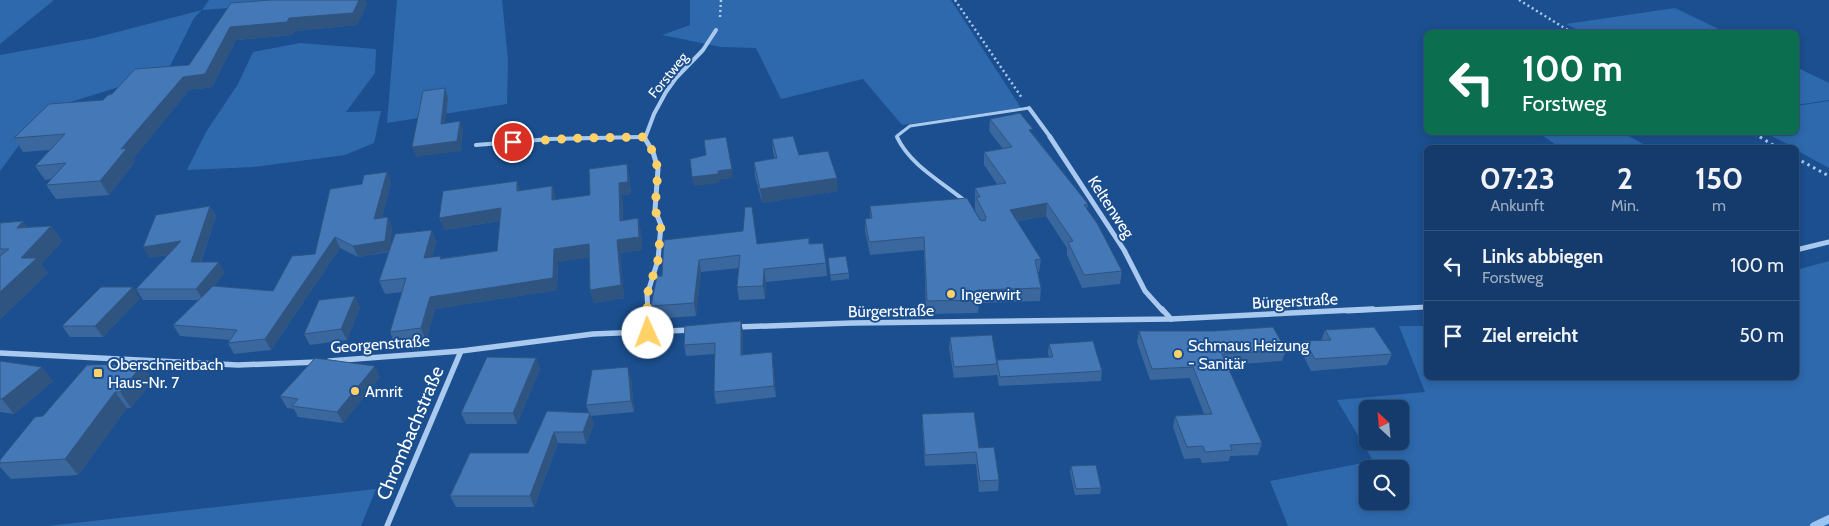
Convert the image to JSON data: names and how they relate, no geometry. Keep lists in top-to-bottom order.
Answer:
{
  "streets": {
    "street": [
      "Forstweg",
      "Keltenweg",
      "Bürgerstraße",
      "Georgenstraße",
      "Chrombachstraße"
    ]
  },
  "crossings": [
    ["Keltenweg", "Bürgerstraße"],
    ["Georgenstraße", "Chrombachstraße"]
  ],
  "places": {
    "other": ["Ingerwirt", "Schmaus Heizung - Sanitär", "Amrit"],
    "transit": ["Oberschneitbach Haus-Nr. 7"]
  },
  "north": "top left",
  "page": {
    "turn": ["100 m", "Forstweg"],
    "eta": [
      "07:23",
      "Ankunft",
      "2",
      "Min.",
      "150",
      "m"
    ],
    "list": [
      {
        "name": "Links abbiegen",
        "note": "Forstweg",
        "value": "100 m"
      },
      {
        "name": "Ziel erreicht",
        "value": "50 m"
      }
    ]
  }
}
